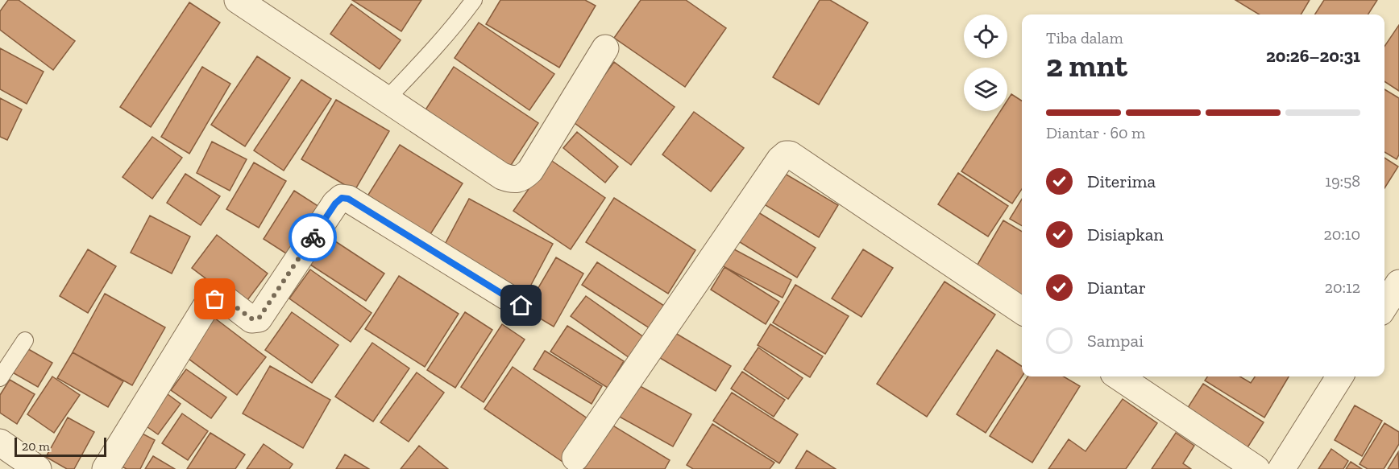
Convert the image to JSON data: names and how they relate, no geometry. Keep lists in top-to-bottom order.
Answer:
{
  "scale_bar": "20 m",
  "page": {
    "heading": ["2 mnt", "Tiba dalam", "20:26–20:31"],
    "bar": "Diantar · 60 m",
    "list": [
      ["Diterima", "19:58"],
      ["Disiapkan", "20:10"],
      ["Diantar", "20:12"],
      "Sampai"
    ],
    "scale": "20 m"
  }
}
